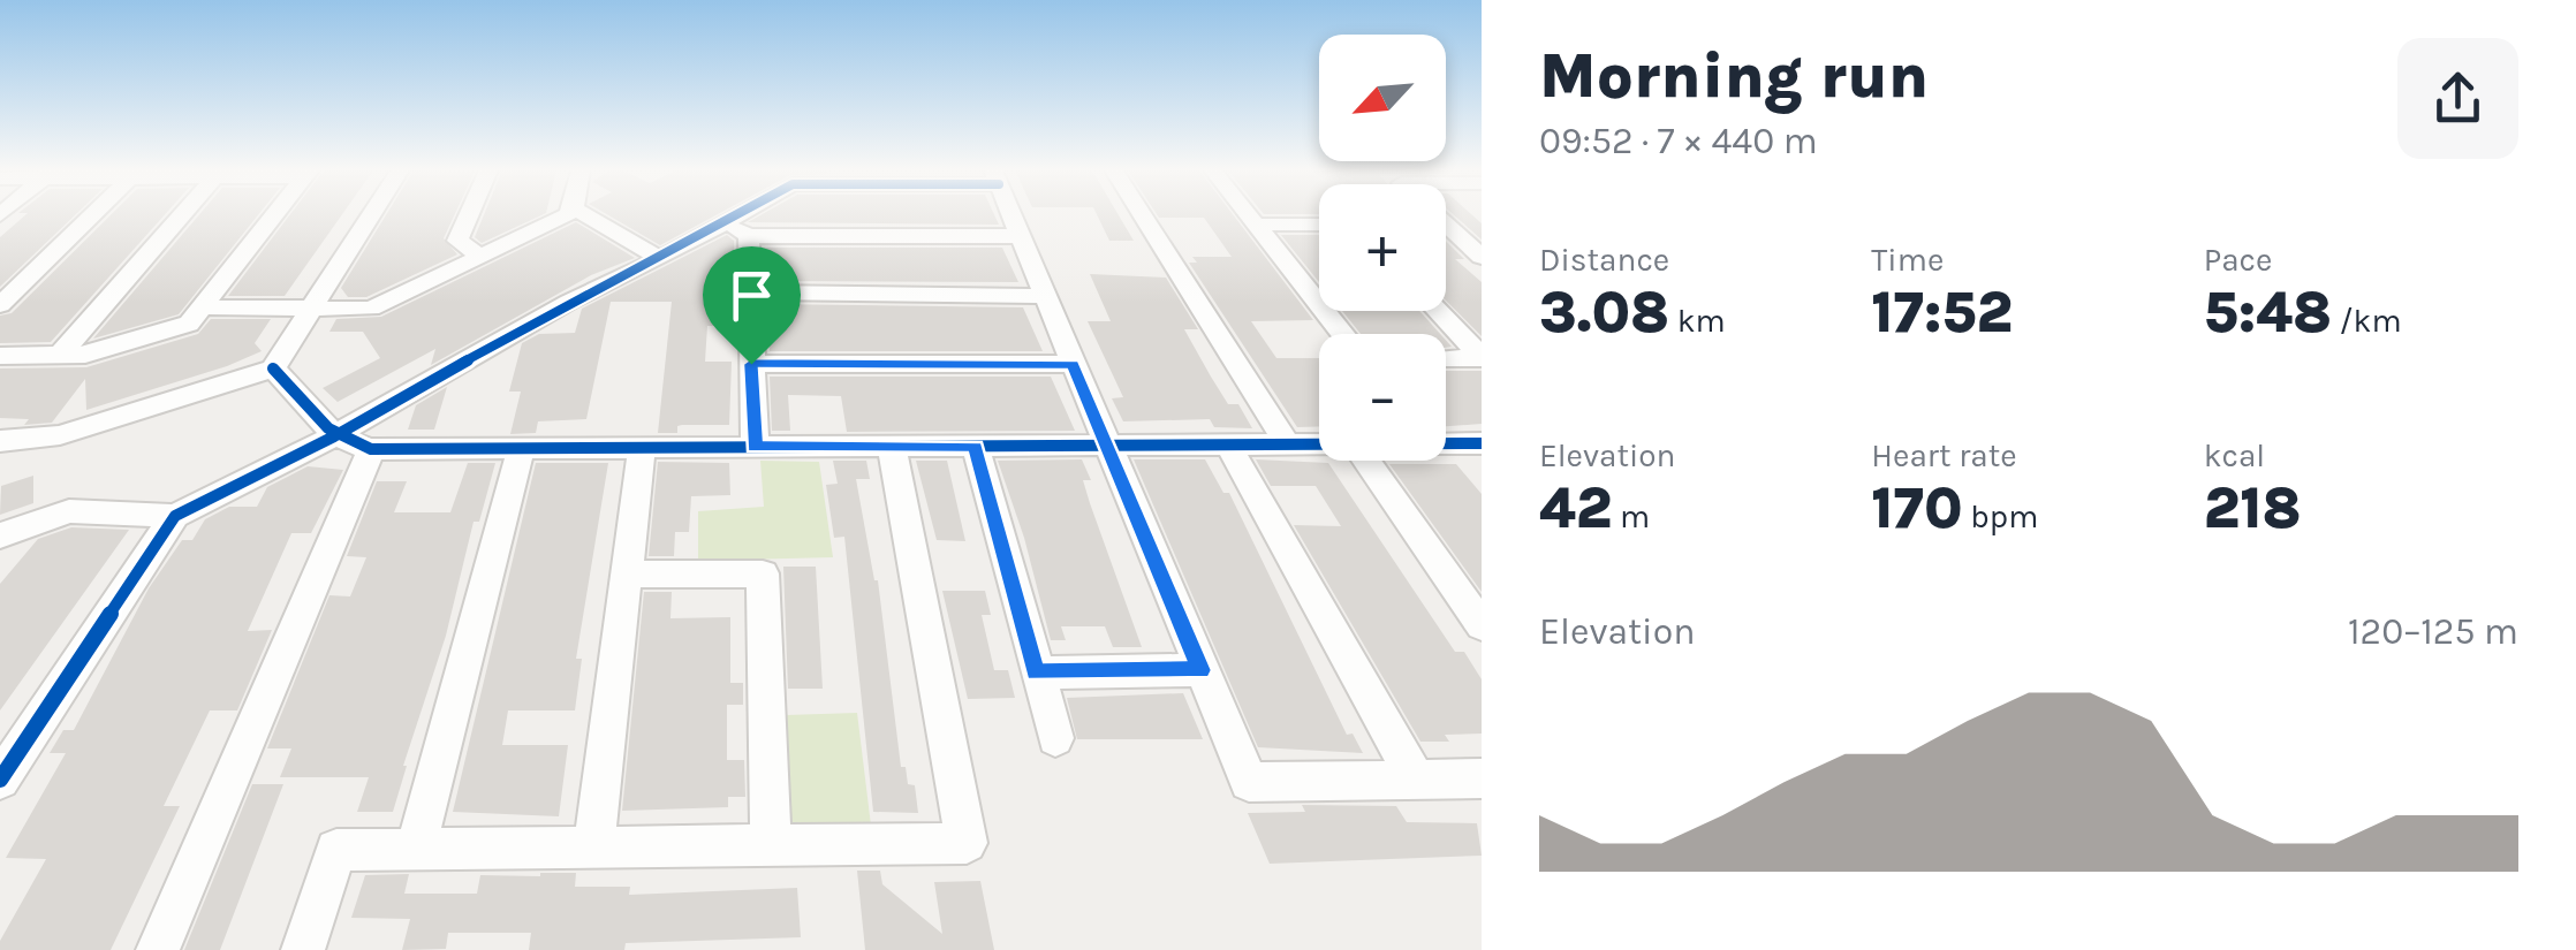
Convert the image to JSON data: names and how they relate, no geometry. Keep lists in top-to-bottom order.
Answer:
{
  "north": "bottom left",
  "page": {
    "heading": ["Morning run", "09:52 · 7 × 440 m"],
    "map_buttons": ["+", "−"],
    "stats": [
      ["Distance", "3.08 km"],
      ["Time", "17:52"],
      ["Pace", "5:48 /km"],
      ["Elevation", "42 m"],
      ["Heart rate", "170 bpm"],
      ["kcal", "218"]
    ],
    "chart": ["Elevation", "120–125 m"]
  }
}
